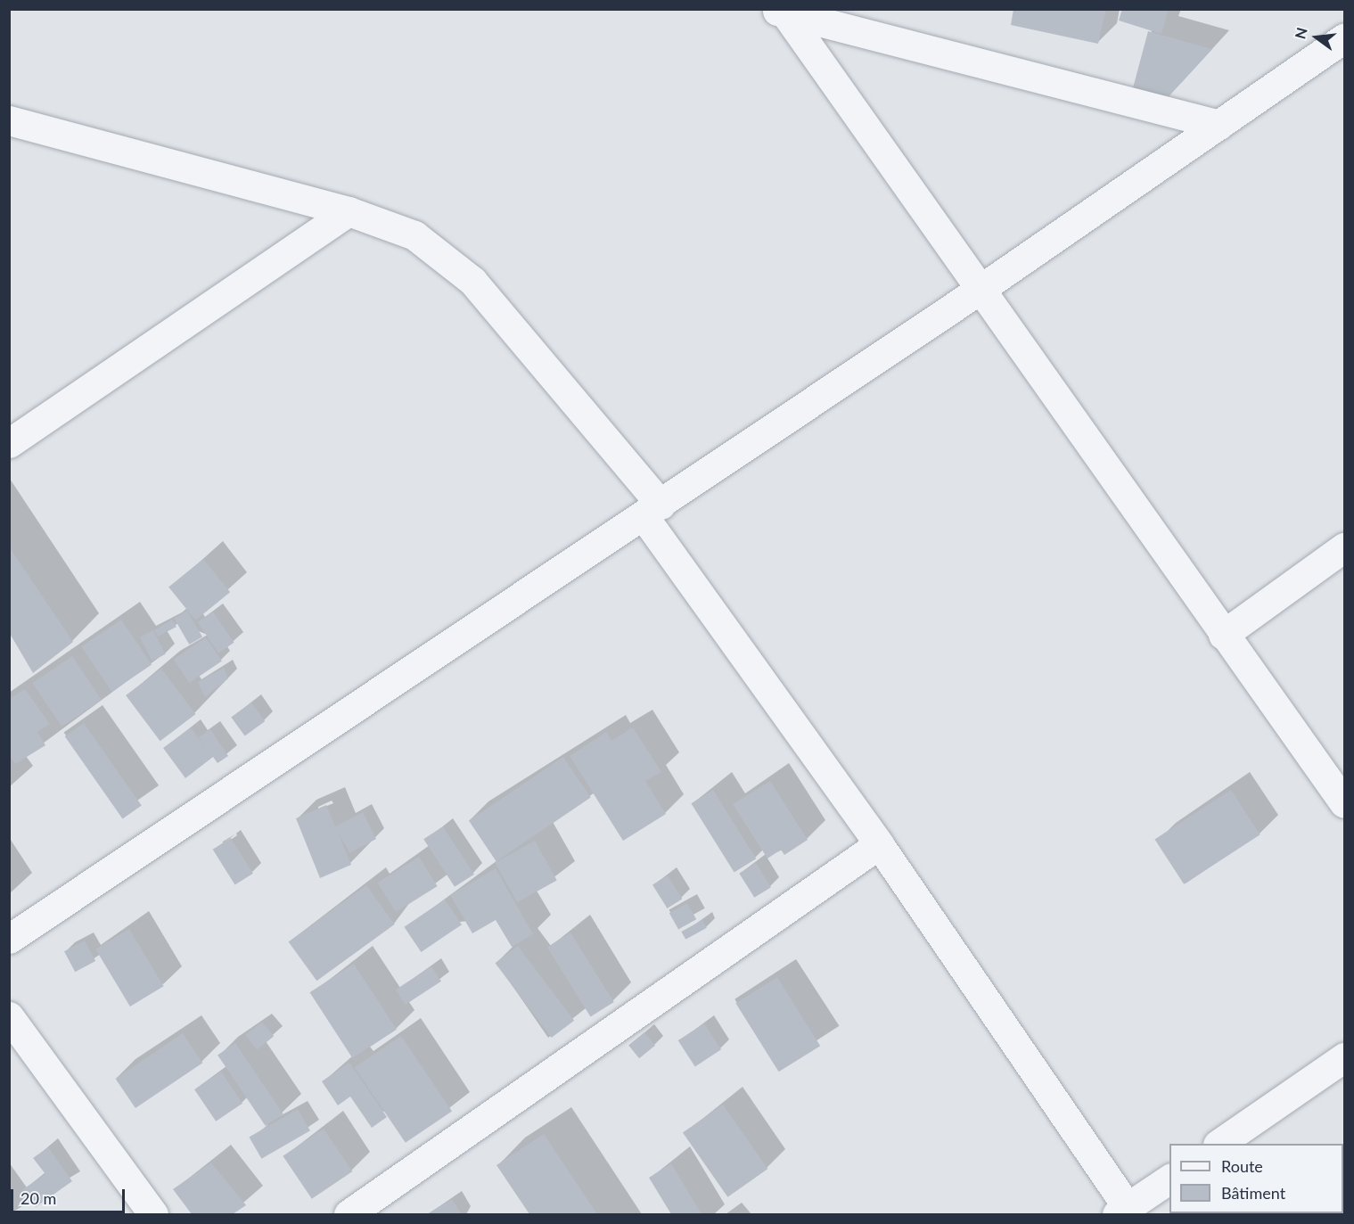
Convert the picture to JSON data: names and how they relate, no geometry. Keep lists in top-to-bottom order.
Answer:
{
  "legend": ["Route", "Bâtiment"],
  "scale_bar": "20 m",
  "north": "left"
}
